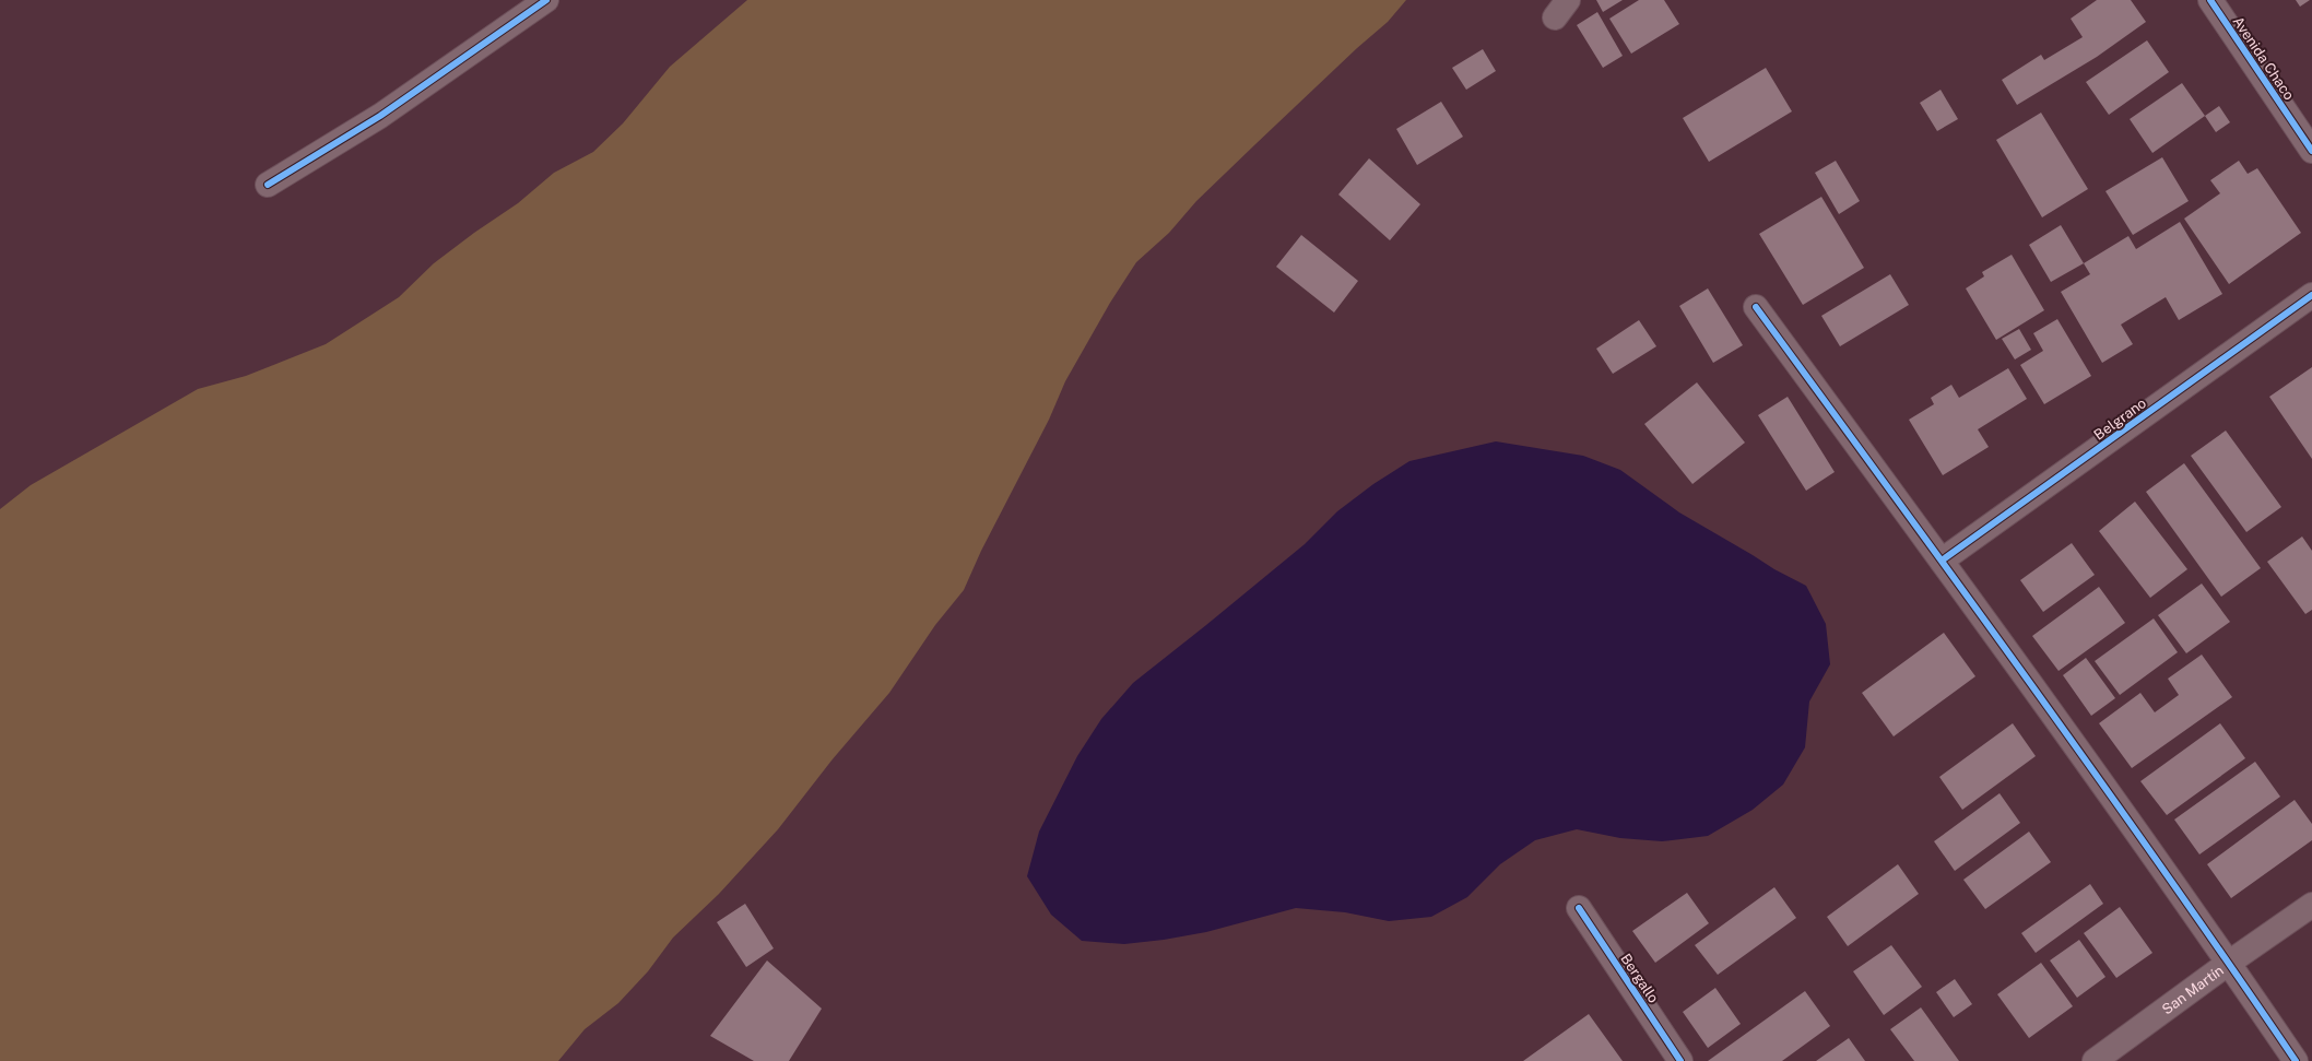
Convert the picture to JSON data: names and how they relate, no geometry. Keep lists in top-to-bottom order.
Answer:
{
  "streets": {
    "street": [
      "Avenida Chaco",
      "Belgrano",
      "Bergallo",
      "San Martín"
    ]
  }
}
